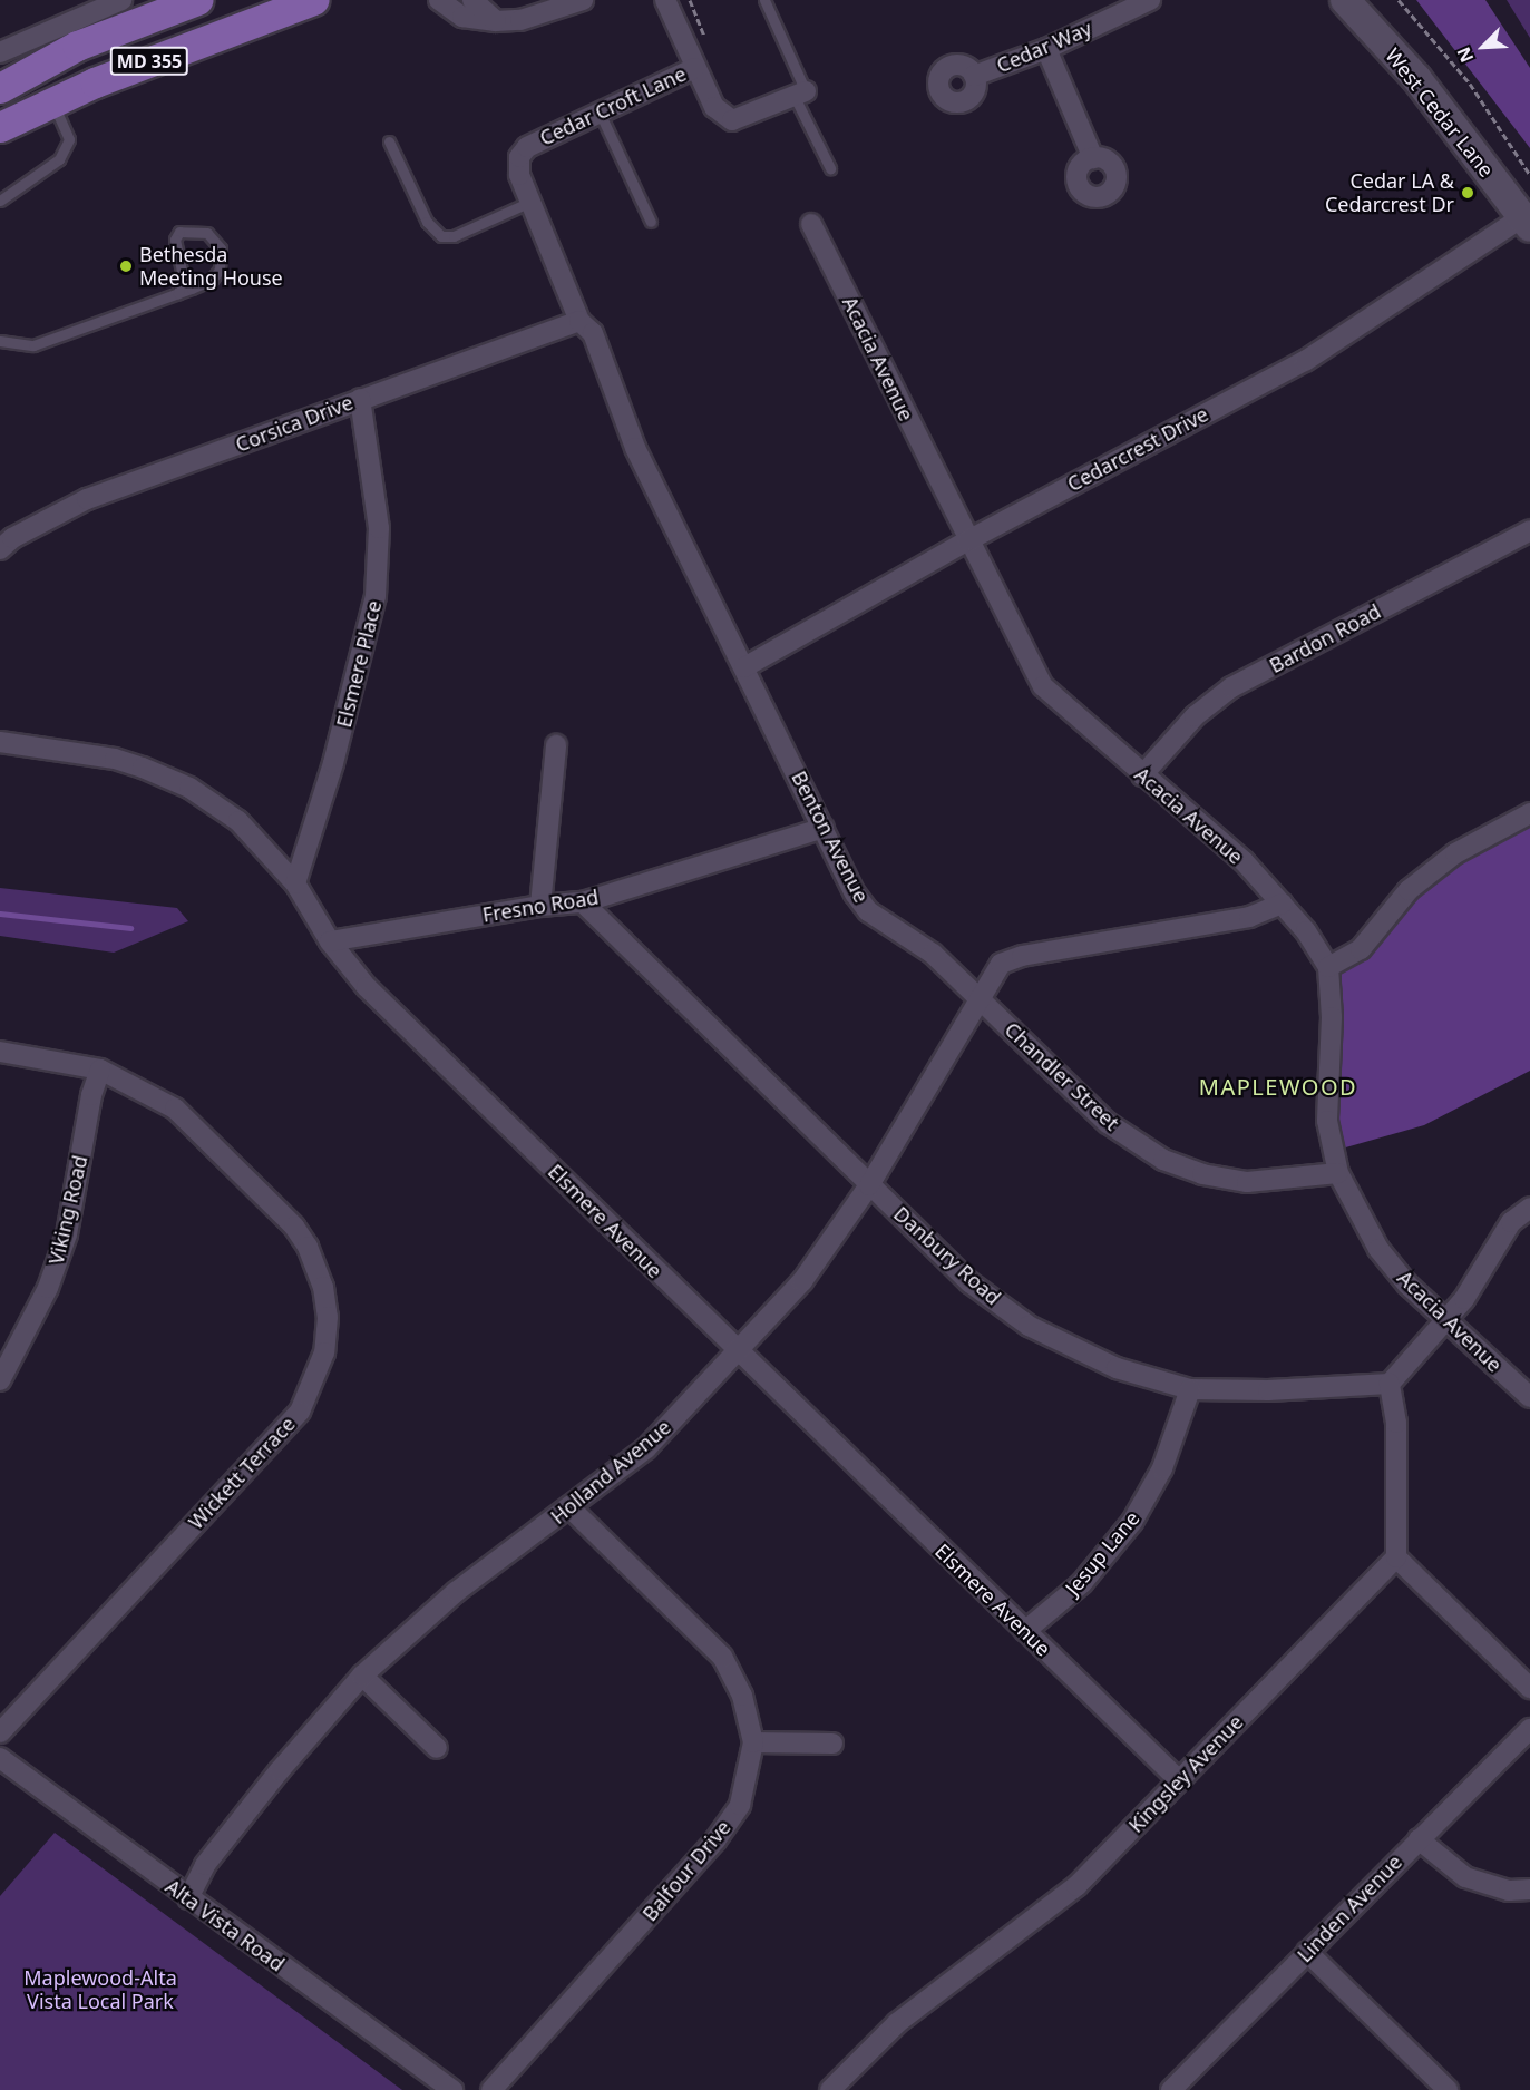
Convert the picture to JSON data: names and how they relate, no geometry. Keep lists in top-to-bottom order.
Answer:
{
  "streets": {
    "main road": ["MD 355", "West Cedar Lane"],
    "street": [
      "Cedar Way",
      "Cedar Croft Lane",
      "Acacia Avenue",
      "Corsica Drive",
      "Cedarcrest Drive",
      "Bardon Road",
      "Elsmere Place",
      "Benton Avenue",
      "Fresno Road",
      "Chandler Street",
      "Viking Road",
      "Elsmere Avenue",
      "Danbury Road",
      "Holland Avenue",
      "Wickett Terrace",
      "Jesup Lane",
      "Kingsley Avenue",
      "Balfour Drive",
      "Linden Avenue",
      "Alta Vista Road"
    ]
  },
  "crossings": [
    ["Cedar Croft Lane", "Corsica Drive"],
    ["Cedar Croft Lane", "Benton Avenue"],
    ["West Cedar Lane", "Cedarcrest Drive"],
    ["Acacia Avenue", "Cedarcrest Drive"],
    ["Acacia Avenue", "Bardon Road"],
    ["Acacia Avenue", "Chandler Street"],
    ["Corsica Drive", "Elsmere Place"],
    ["Corsica Drive", "Benton Avenue"],
    ["Cedarcrest Drive", "Benton Avenue"],
    ["Elsmere Place", "Elsmere Avenue"],
    ["Benton Avenue", "Fresno Road"],
    ["Benton Avenue", "Chandler Street"],
    ["Benton Avenue", "Holland Avenue"],
    ["Fresno Road", "Elsmere Avenue"],
    ["Fresno Road", "Danbury Road"],
    ["Chandler Street", "Holland Avenue"],
    ["Viking Road", "Wickett Terrace"],
    ["Elsmere Avenue", "Holland Avenue"],
    ["Elsmere Avenue", "Jesup Lane"],
    ["Elsmere Avenue", "Kingsley Avenue"],
    ["Danbury Road", "Holland Avenue"],
    ["Danbury Road", "Jesup Lane"],
    ["Holland Avenue", "Balfour Drive"],
    ["Holland Avenue", "Alta Vista Road"]
  ],
  "districts": ["MAPLEWOOD"],
  "parks": ["Maplewood-Alta Vista Local Park"],
  "places": ["Cedar LA & Cedarcrest Dr", "Bethesda Meeting House"],
  "north": "bottom left"
}
